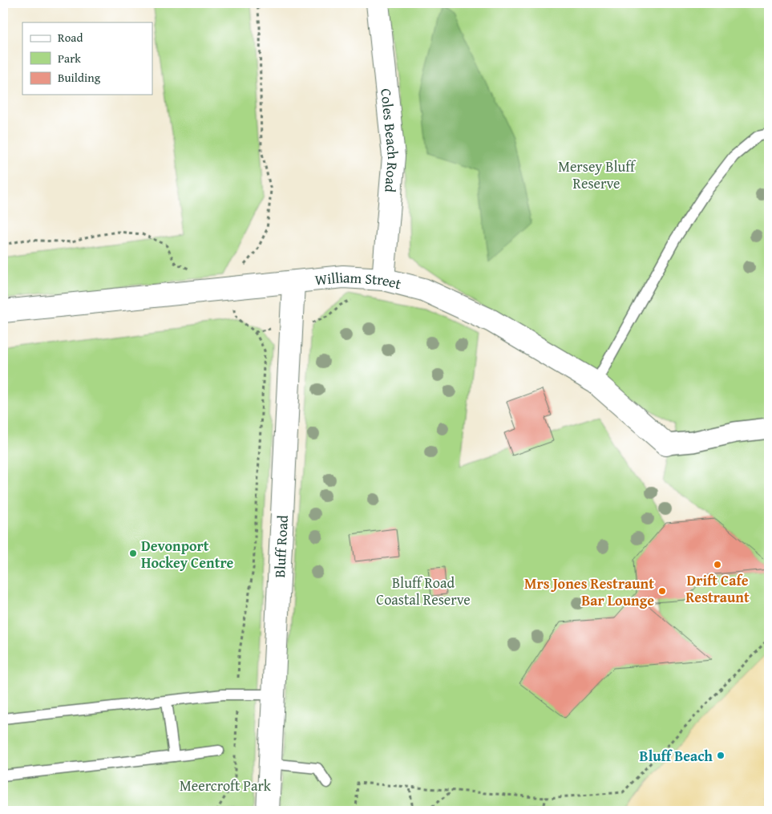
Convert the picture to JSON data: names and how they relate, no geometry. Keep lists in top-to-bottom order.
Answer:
{
  "streets": {
    "street": ["Coles Beach Road", "William Street", "Bluff Road"]
  },
  "crossings": [
    ["Coles Beach Road", "William Street"],
    ["William Street", "Bluff Road"]
  ],
  "parks": ["Mersey Bluff Reserve", "Bluff Road Coastal Reserve", "Meercroft Park"],
  "places": [
    "Devonport Hockey Centre",
    "Drift Cafe Restraunt",
    "Mrs Jones Restraunt Bar Lounge",
    "Bluff Beach"
  ],
  "legend": ["Road", "Park", "Building"]
}
